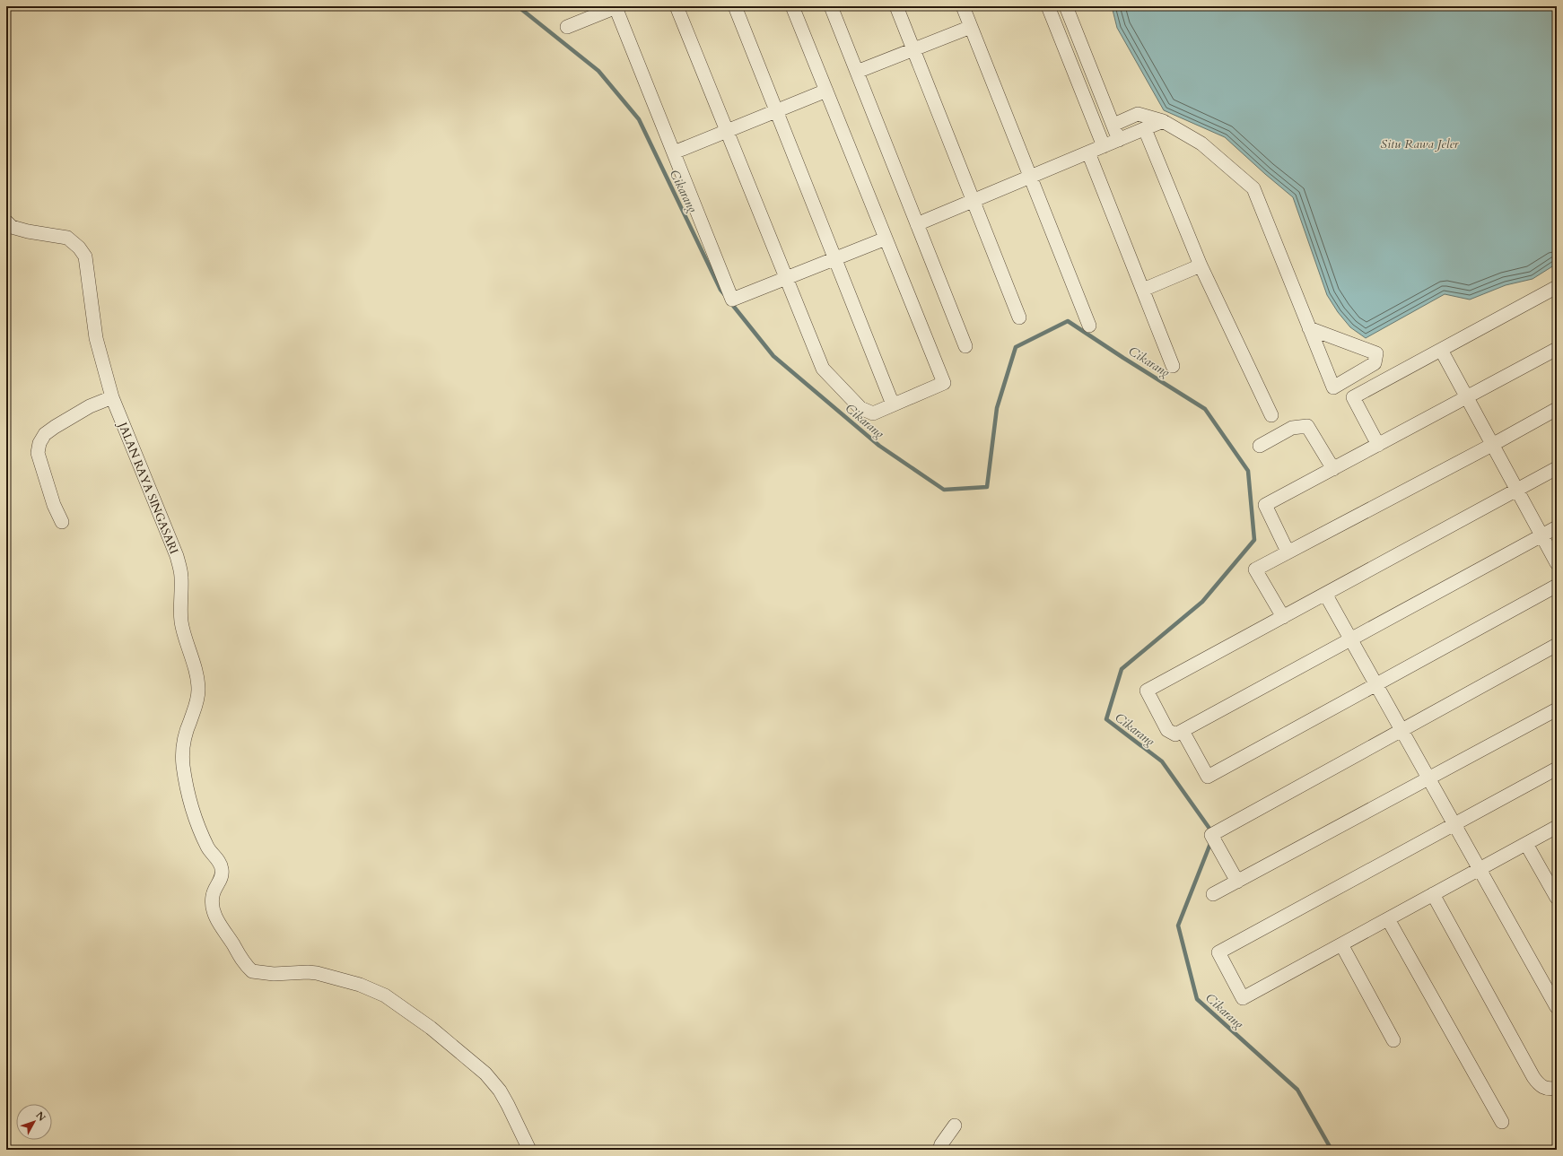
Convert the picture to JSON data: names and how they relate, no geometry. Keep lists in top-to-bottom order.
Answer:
{
  "streets": {
    "street": ["JALAN RAYA SINGASARI"]
  },
  "water": ["Situ Rawa Jeler", "Cikarang"],
  "north": "top right"
}
